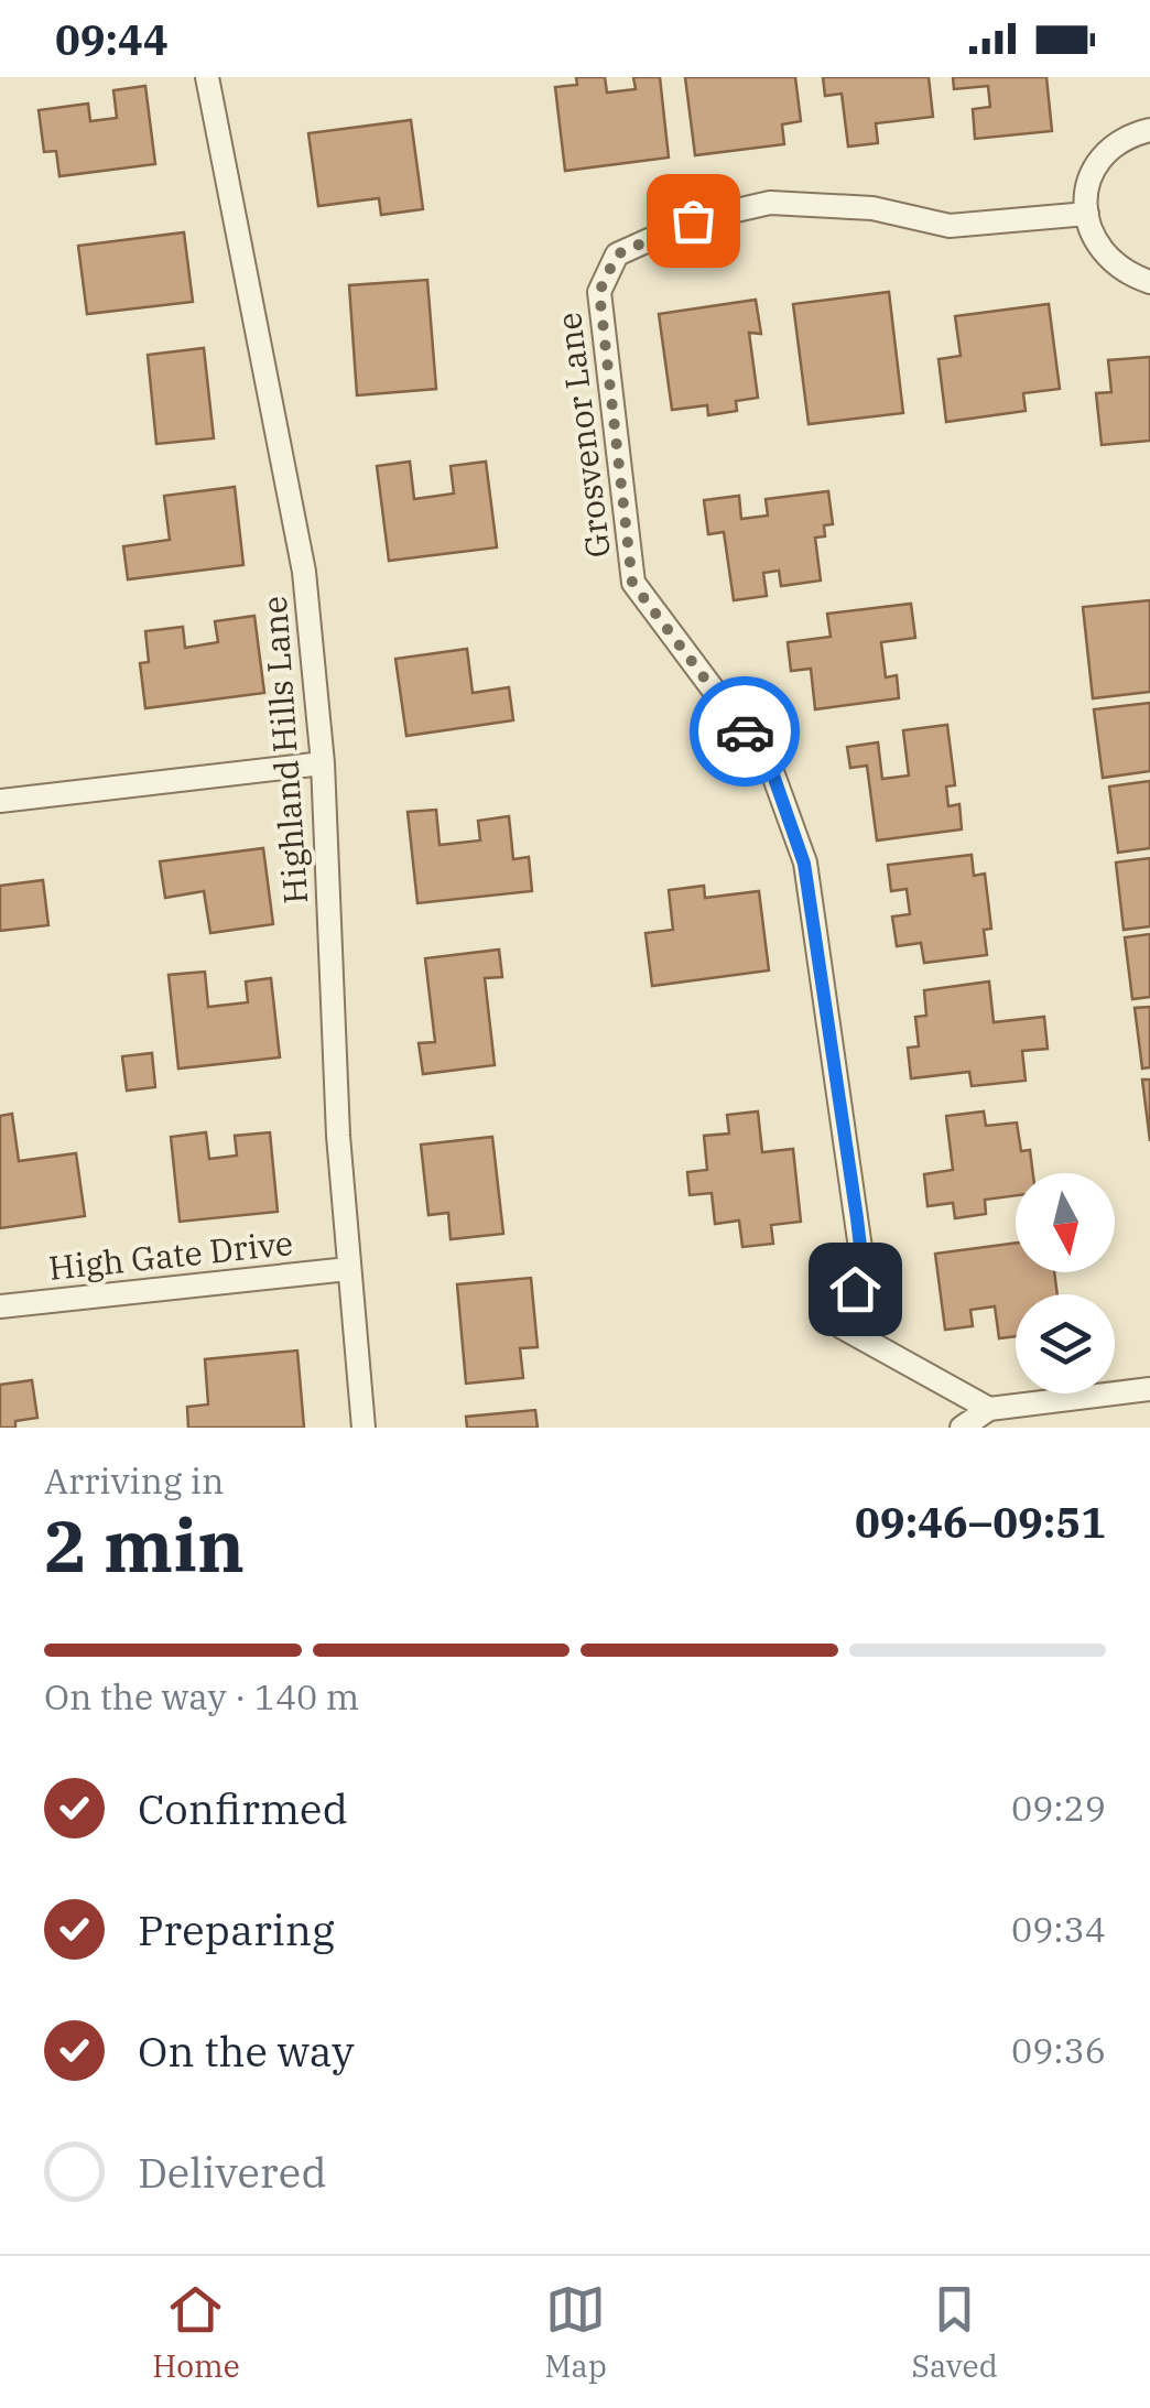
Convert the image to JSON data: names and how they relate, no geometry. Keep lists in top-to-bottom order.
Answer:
{
  "streets": {
    "street": ["Grosvenor Lane", "Highland Hills Lane", "High Gate Drive"]
  },
  "crossings": [
    ["Highland Hills Lane", "High Gate Drive"]
  ],
  "north": "bottom",
  "page": {
    "status": "09:44",
    "heading": ["2 min", "Arriving in", "09:46–09:51"],
    "bar": "On the way · 140 m",
    "list": [
      ["Confirmed", "09:29"],
      ["Preparing", "09:34"],
      ["On the way", "09:36"],
      "Delivered"
    ],
    "tabs": ["Home", "Map", "Saved"]
  }
}
